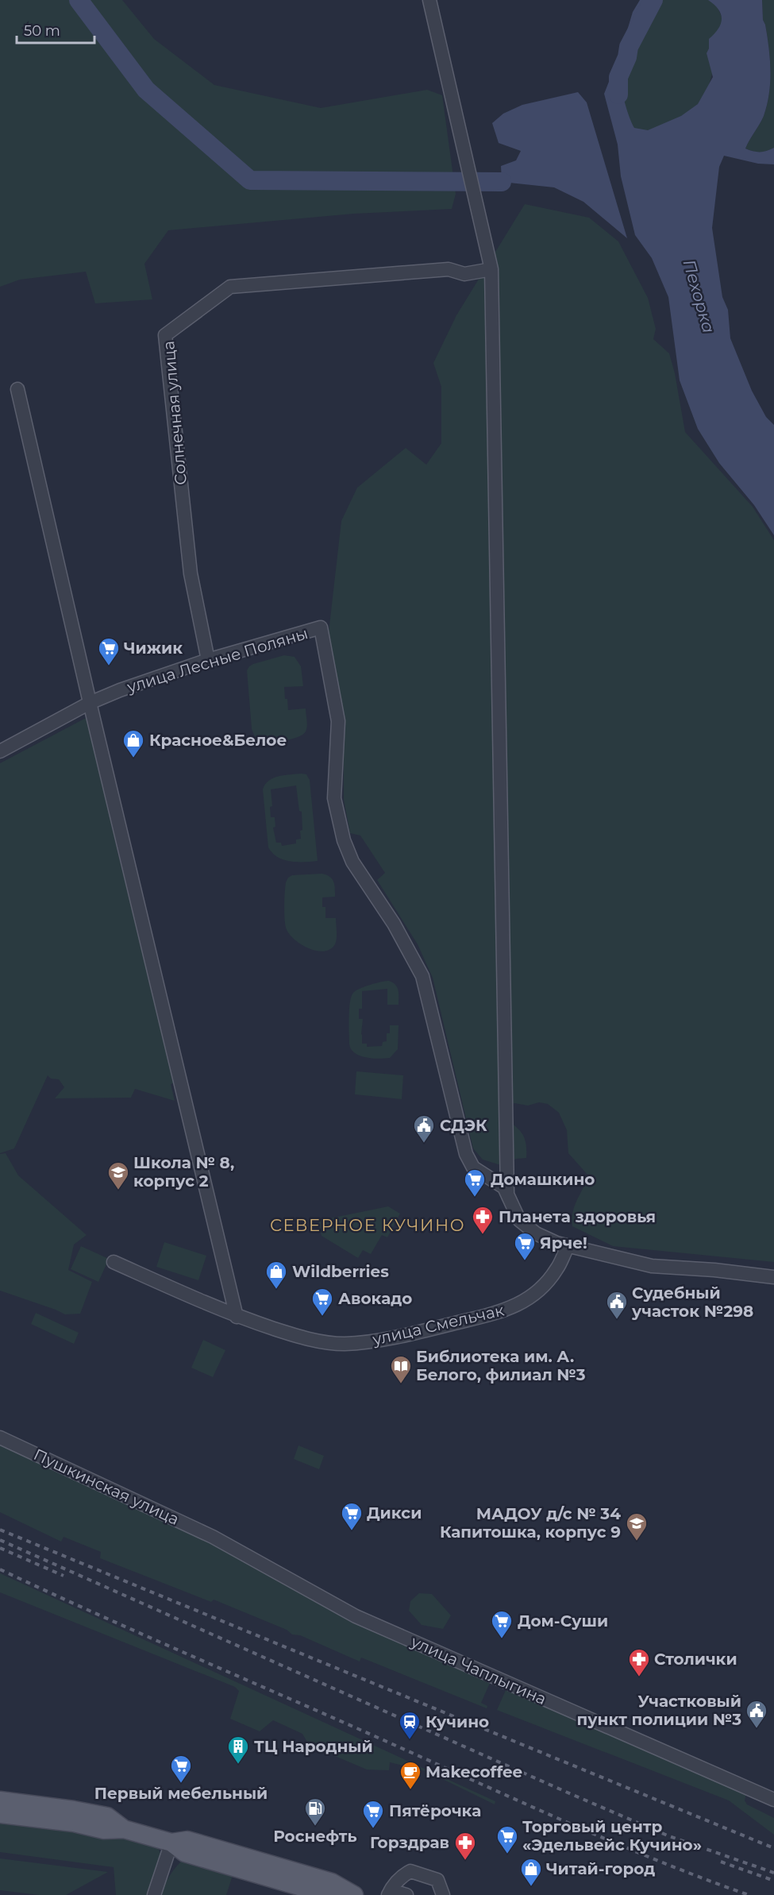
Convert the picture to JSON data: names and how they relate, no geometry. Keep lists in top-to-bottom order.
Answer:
{
  "streets": {
    "street": [
      "Солнечная улица",
      "улица Лесные Поляны",
      "улица Смельчак",
      "Пушкинская улица",
      "улица Чаплыгина"
    ]
  },
  "crossings": [
    ["Солнечная улица", "улица Лесные Поляны"],
    ["улица Лесные Поляны", "улица Смельчак"],
    ["Пушкинская улица", "улица Чаплыгина"]
  ],
  "districts": ["СЕВЕРНОЕ КУЧИНО"],
  "water": ["Пехорка"],
  "places": {
    "supermarket": [
      "Чижик",
      "Домашкино",
      "Ярче!",
      "Авокадо",
      "Дикси",
      "Дом-Суши",
      "Первый мебельный",
      "Пятёрочка",
      "Торговый центр «Эдельвейс Кучино»"
    ],
    "shop": ["Красное&Белое", "Wildberries", "Читай-город"],
    "public building": ["СДЭК", "Судебный участок №298", "Участковый пункт полиции №3"],
    "school or university": ["Школа № 8, корпус 2", "МАДОУ д/с № 34 Капитошка, корпус 9"],
    "pharmacy": ["Планета здоровья", "Столички", "Горздрав"],
    "library": ["Библиотека им. А. Белого, филиал №3"],
    "station": ["Кучино"],
    "building": ["ТЦ Народный"],
    "cafe": ["Makecoffee"],
    "fuel station": ["Роснефть"]
  },
  "scale_bar": "50 m"
}
